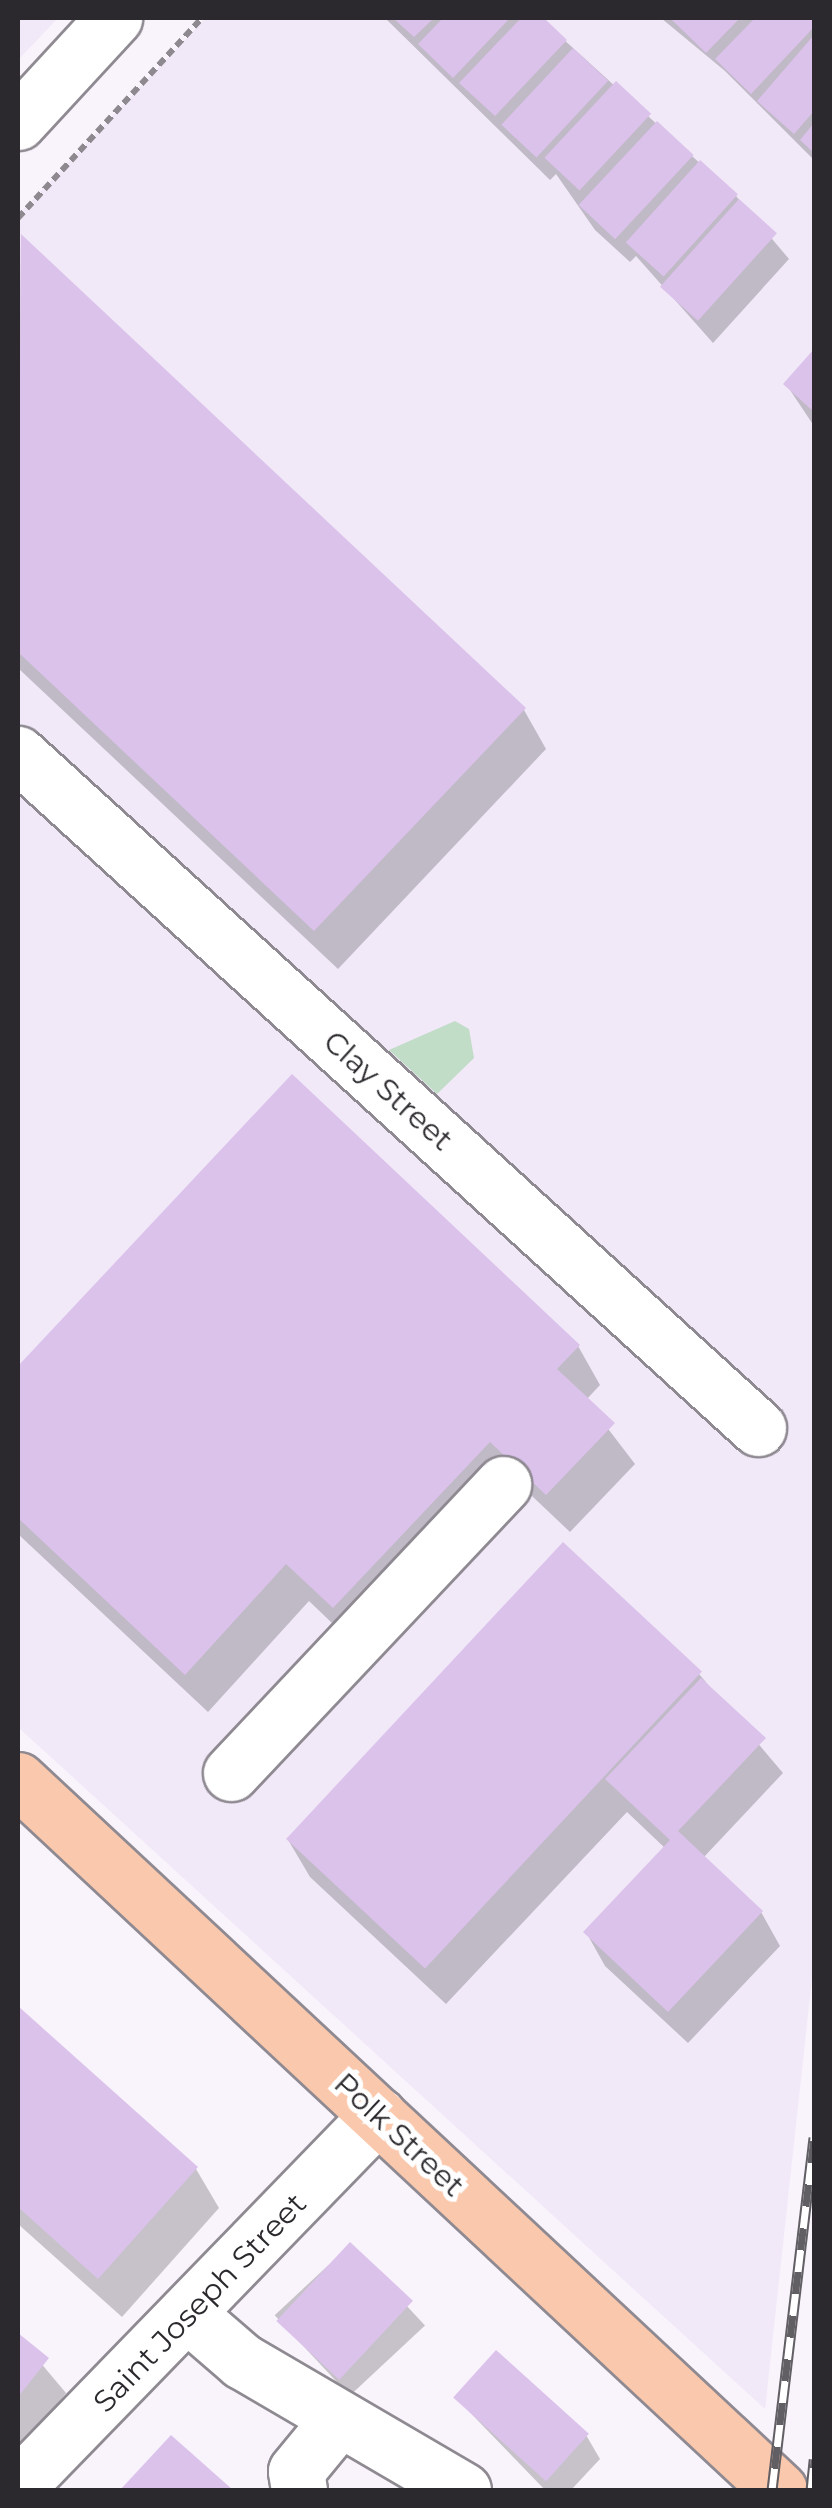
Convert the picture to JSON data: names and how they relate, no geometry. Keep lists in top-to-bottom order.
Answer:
{
  "streets": {
    "main road": ["Polk Street"],
    "street": ["Clay Street", "Saint Joseph Street"]
  },
  "crossings": [
    ["Polk Street", "Saint Joseph Street"]
  ]
}
